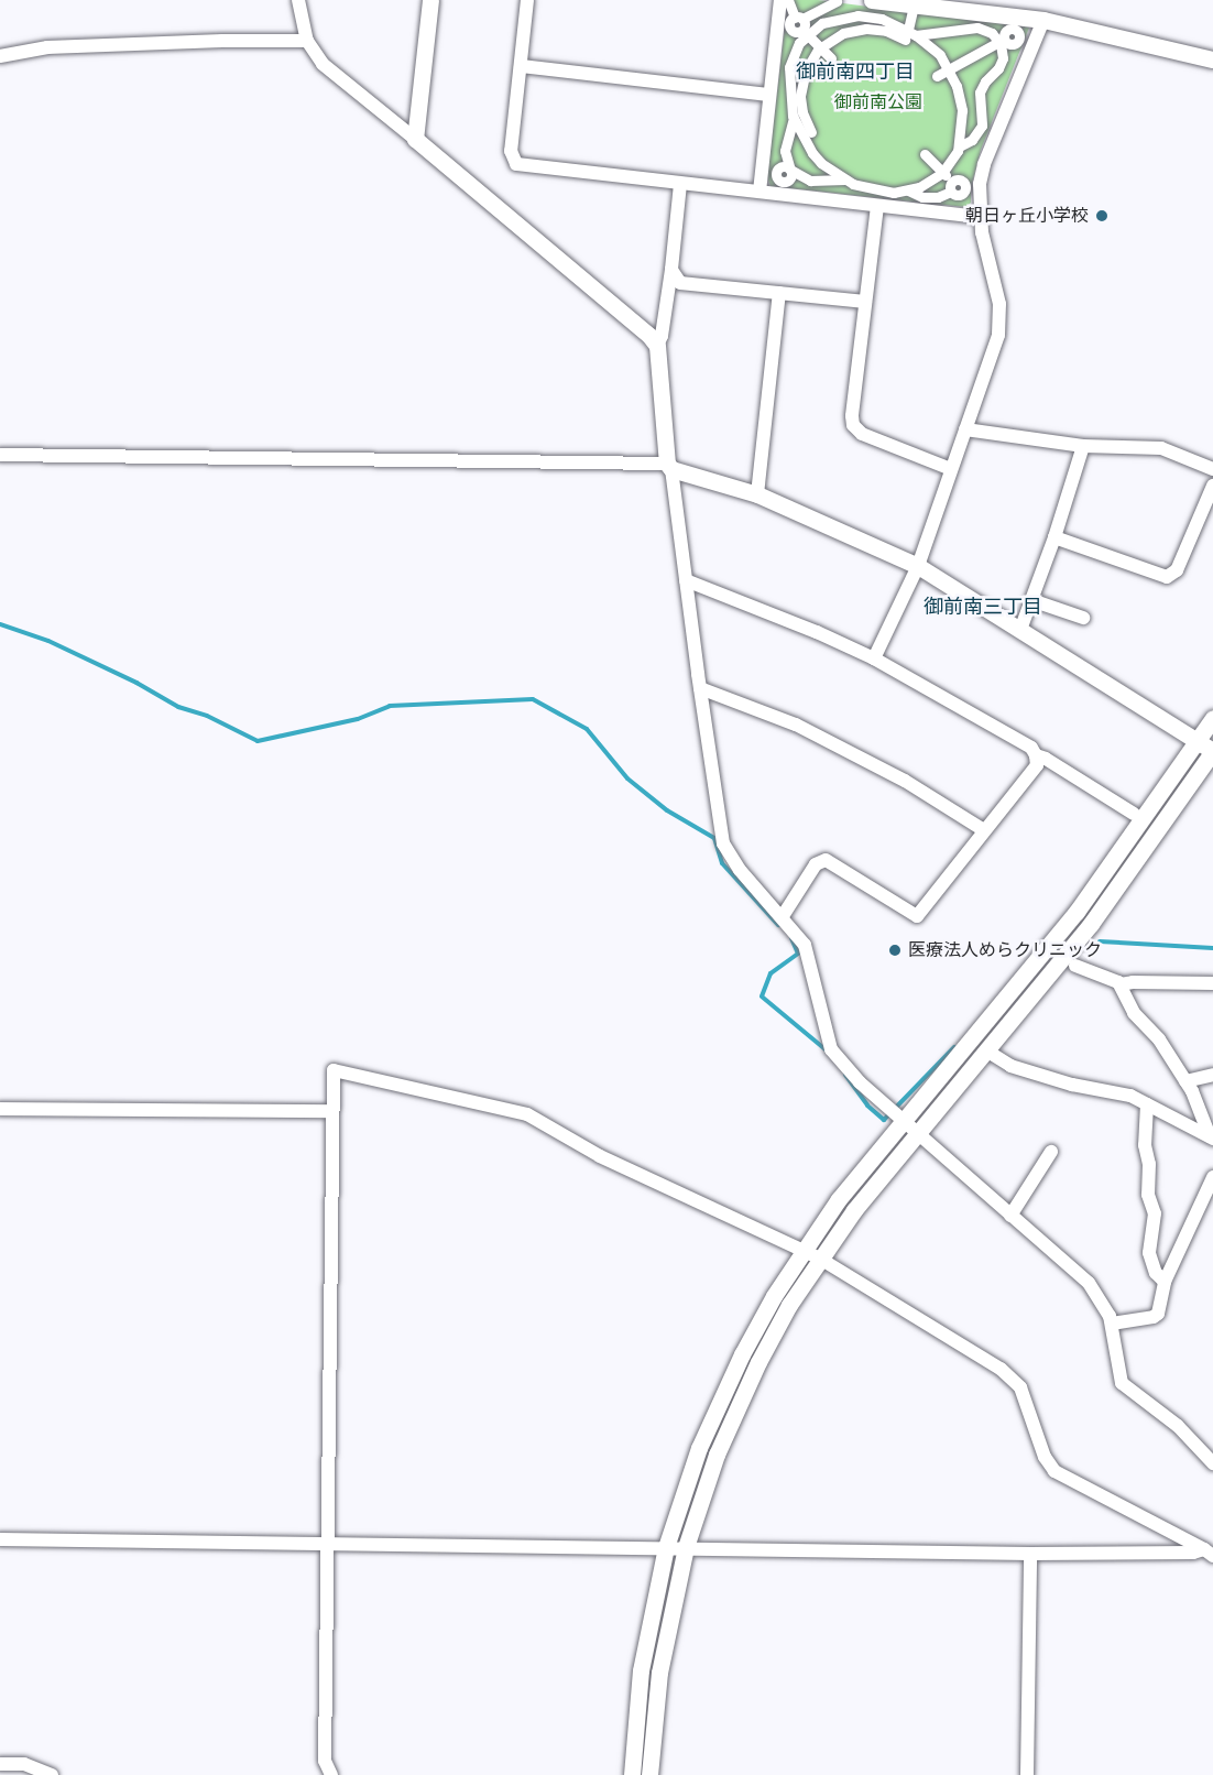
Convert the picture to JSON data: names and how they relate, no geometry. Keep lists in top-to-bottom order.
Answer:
{
  "districts": ["御前南四丁目", "御前南三丁目"],
  "parks": ["御前南公園"],
  "places": ["朝日ヶ丘小学校", "医療法人めらクリニック"]
}
